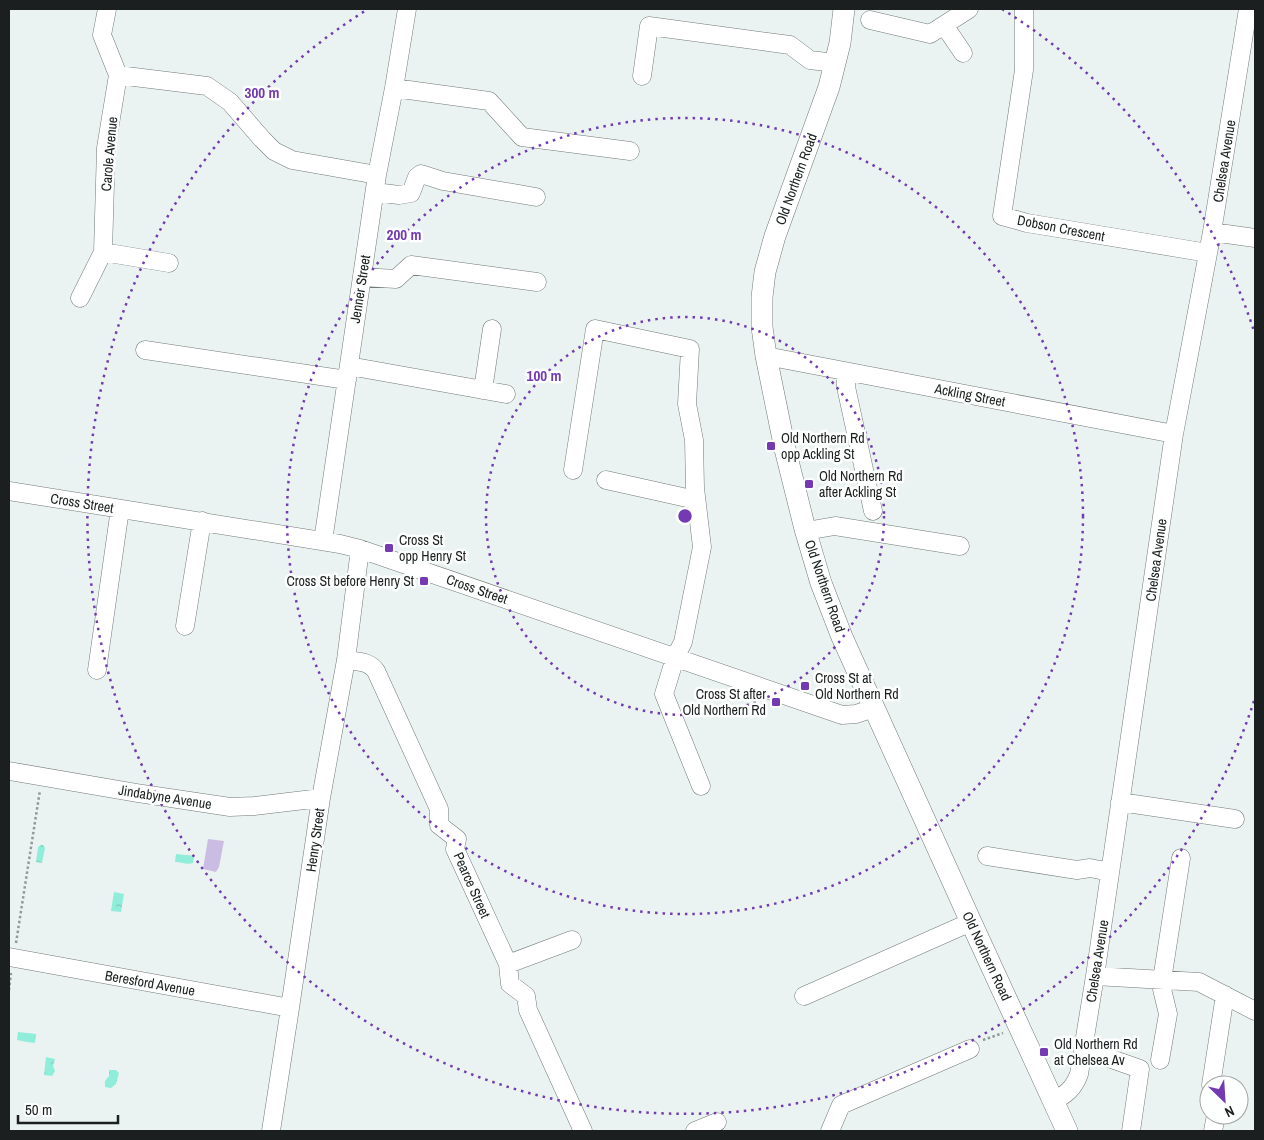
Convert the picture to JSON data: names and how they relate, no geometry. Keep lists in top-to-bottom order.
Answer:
{
  "streets": {
    "main road": ["Old Northern Road"],
    "street": [
      "Carole Avenue",
      "Chelsea Avenue",
      "Dobson Crescent",
      "Jenner Street",
      "Ackling Street",
      "Cross Street",
      "Jindabyne Avenue",
      "Henry Street",
      "Pearce Street",
      "Beresford Avenue"
    ]
  },
  "crossings": [
    ["Chelsea Avenue", "Old Northern Road"],
    ["Chelsea Avenue", "Dobson Crescent"],
    ["Chelsea Avenue", "Ackling Street"],
    ["Old Northern Road", "Ackling Street"],
    ["Old Northern Road", "Cross Street"],
    ["Jenner Street", "Cross Street"],
    ["Cross Street", "Henry Street"],
    ["Jindabyne Avenue", "Henry Street"],
    ["Henry Street", "Pearce Street"],
    ["Henry Street", "Beresford Avenue"]
  ],
  "places": {
    "transit": [
      "Old Northern Rd opp Ackling St",
      "Old Northern Rd after Ackling St",
      "Cross St opp Henry St",
      "Cross St before Henry St",
      "Cross St at Old Northern Rd",
      "Cross St after Old Northern Rd",
      "Old Northern Rd at Chelsea Av"
    ]
  },
  "scale_bar": "50 m",
  "north": "bottom right",
  "rings": ["300 m", "200 m", "100 m"]
}
